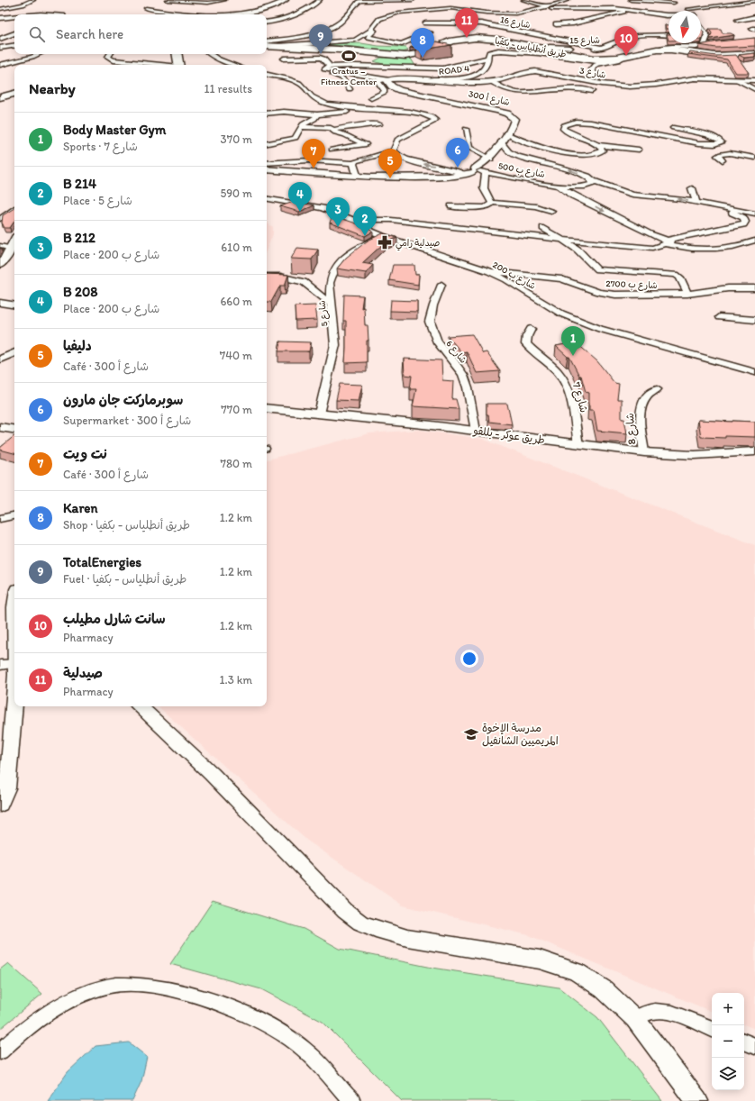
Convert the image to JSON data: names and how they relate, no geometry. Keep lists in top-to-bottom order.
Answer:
{
  "streets": {
    "highway": ["طريق أنطلياس - بكفيا"],
    "street": [
      "شارع 16",
      "شارع 15",
      "ROAD 4",
      "شارع 3",
      "شارع أ 300",
      "شارع ب 500",
      "شارع ب 200",
      "شارع ب 2700",
      "شارع 5",
      "شارع 6",
      "شارع 7",
      "شارع 8",
      "طريق عوكر - بللفو"
    ]
  },
  "crossings": [
    ["شارع 16", "شارع 15"],
    ["شارع 15", "طريق أنطلياس - بكفيا"],
    ["ROAD 4", "شارع 3"],
    ["شارع أ 300", "شارع ب 500"],
    ["شارع ب 200", "شارع ب 2700"],
    ["شارع ب 200", "شارع 5"],
    ["شارع 5", "طريق عوكر - بللفو"],
    ["شارع 6", "طريق عوكر - بللفو"],
    ["شارع 7", "طريق عوكر - بللفو"],
    ["شارع 8", "طريق عوكر - بللفو"]
  ],
  "places": {
    "sports": ["Cratus – Fitness Center"],
    "pharmacy": ["صيدلية رامي"],
    "school or university": ["مدرسة الإخوة المريميين الشانفيل"]
  },
  "north": "bottom",
  "page": {
    "pins": [
      "11",
      "9",
      "10",
      "8",
      "6",
      "7",
      "5",
      "4",
      "3",
      "2",
      "1"
    ],
    "search": "Search here",
    "heading": ["Nearby", "11 results"],
    "list": [
      {
        "mark": "1",
        "name": "Body Master Gym",
        "note": "Sports · شارع 7",
        "value": "370 m"
      },
      {
        "mark": "2",
        "name": "B 214",
        "note": "Place · شارع 5",
        "value": "590 m"
      },
      {
        "mark": "3",
        "name": "B 212",
        "note": "Place · شارع ب 200",
        "value": "610 m"
      },
      {
        "mark": "4",
        "name": "B 208",
        "note": "Place · شارع ب 200",
        "value": "660 m"
      },
      {
        "mark": "5",
        "name": "دليفيا",
        "note": "Café · شارع أ 300",
        "value": "740 m"
      },
      {
        "mark": "6",
        "name": "سوبرماركت جان مارون",
        "note": "Supermarket · شارع أ 300",
        "value": "770 m"
      },
      {
        "mark": "7",
        "name": "نت ويت",
        "note": "Café · شارع أ 300",
        "value": "780 m"
      },
      {
        "mark": "8",
        "name": "Karen",
        "note": "Shop · طريق أنطلياس - بكفيا",
        "value": "1.2 km"
      },
      {
        "mark": "9",
        "name": "TotalEnergies",
        "note": "Fuel · طريق أنطلياس - بكفيا",
        "value": "1.2 km"
      },
      {
        "mark": "10",
        "name": "سانت شارل مطيلب",
        "note": "Pharmacy",
        "value": "1.2 km"
      },
      {
        "mark": "11",
        "name": "صيدلية",
        "note": "Pharmacy",
        "value": "1.3 km"
      }
    ],
    "map_buttons": ["+", "−"]
  }
}
